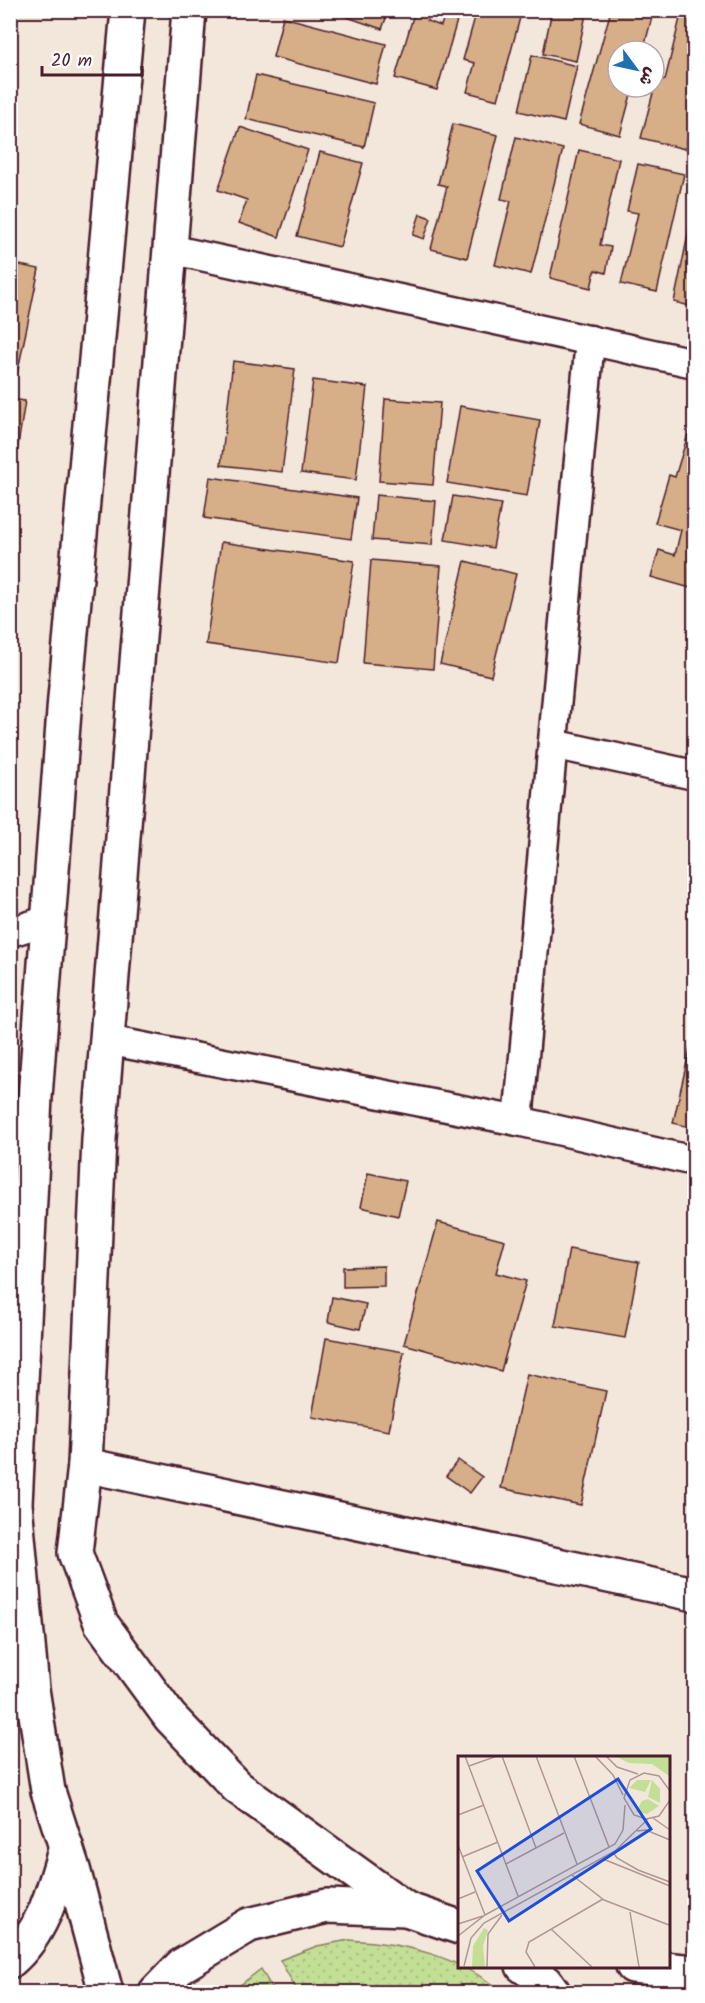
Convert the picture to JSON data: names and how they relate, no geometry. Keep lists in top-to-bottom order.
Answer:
{
  "scale_bar": "20 m",
  "north": "bottom right"
}
